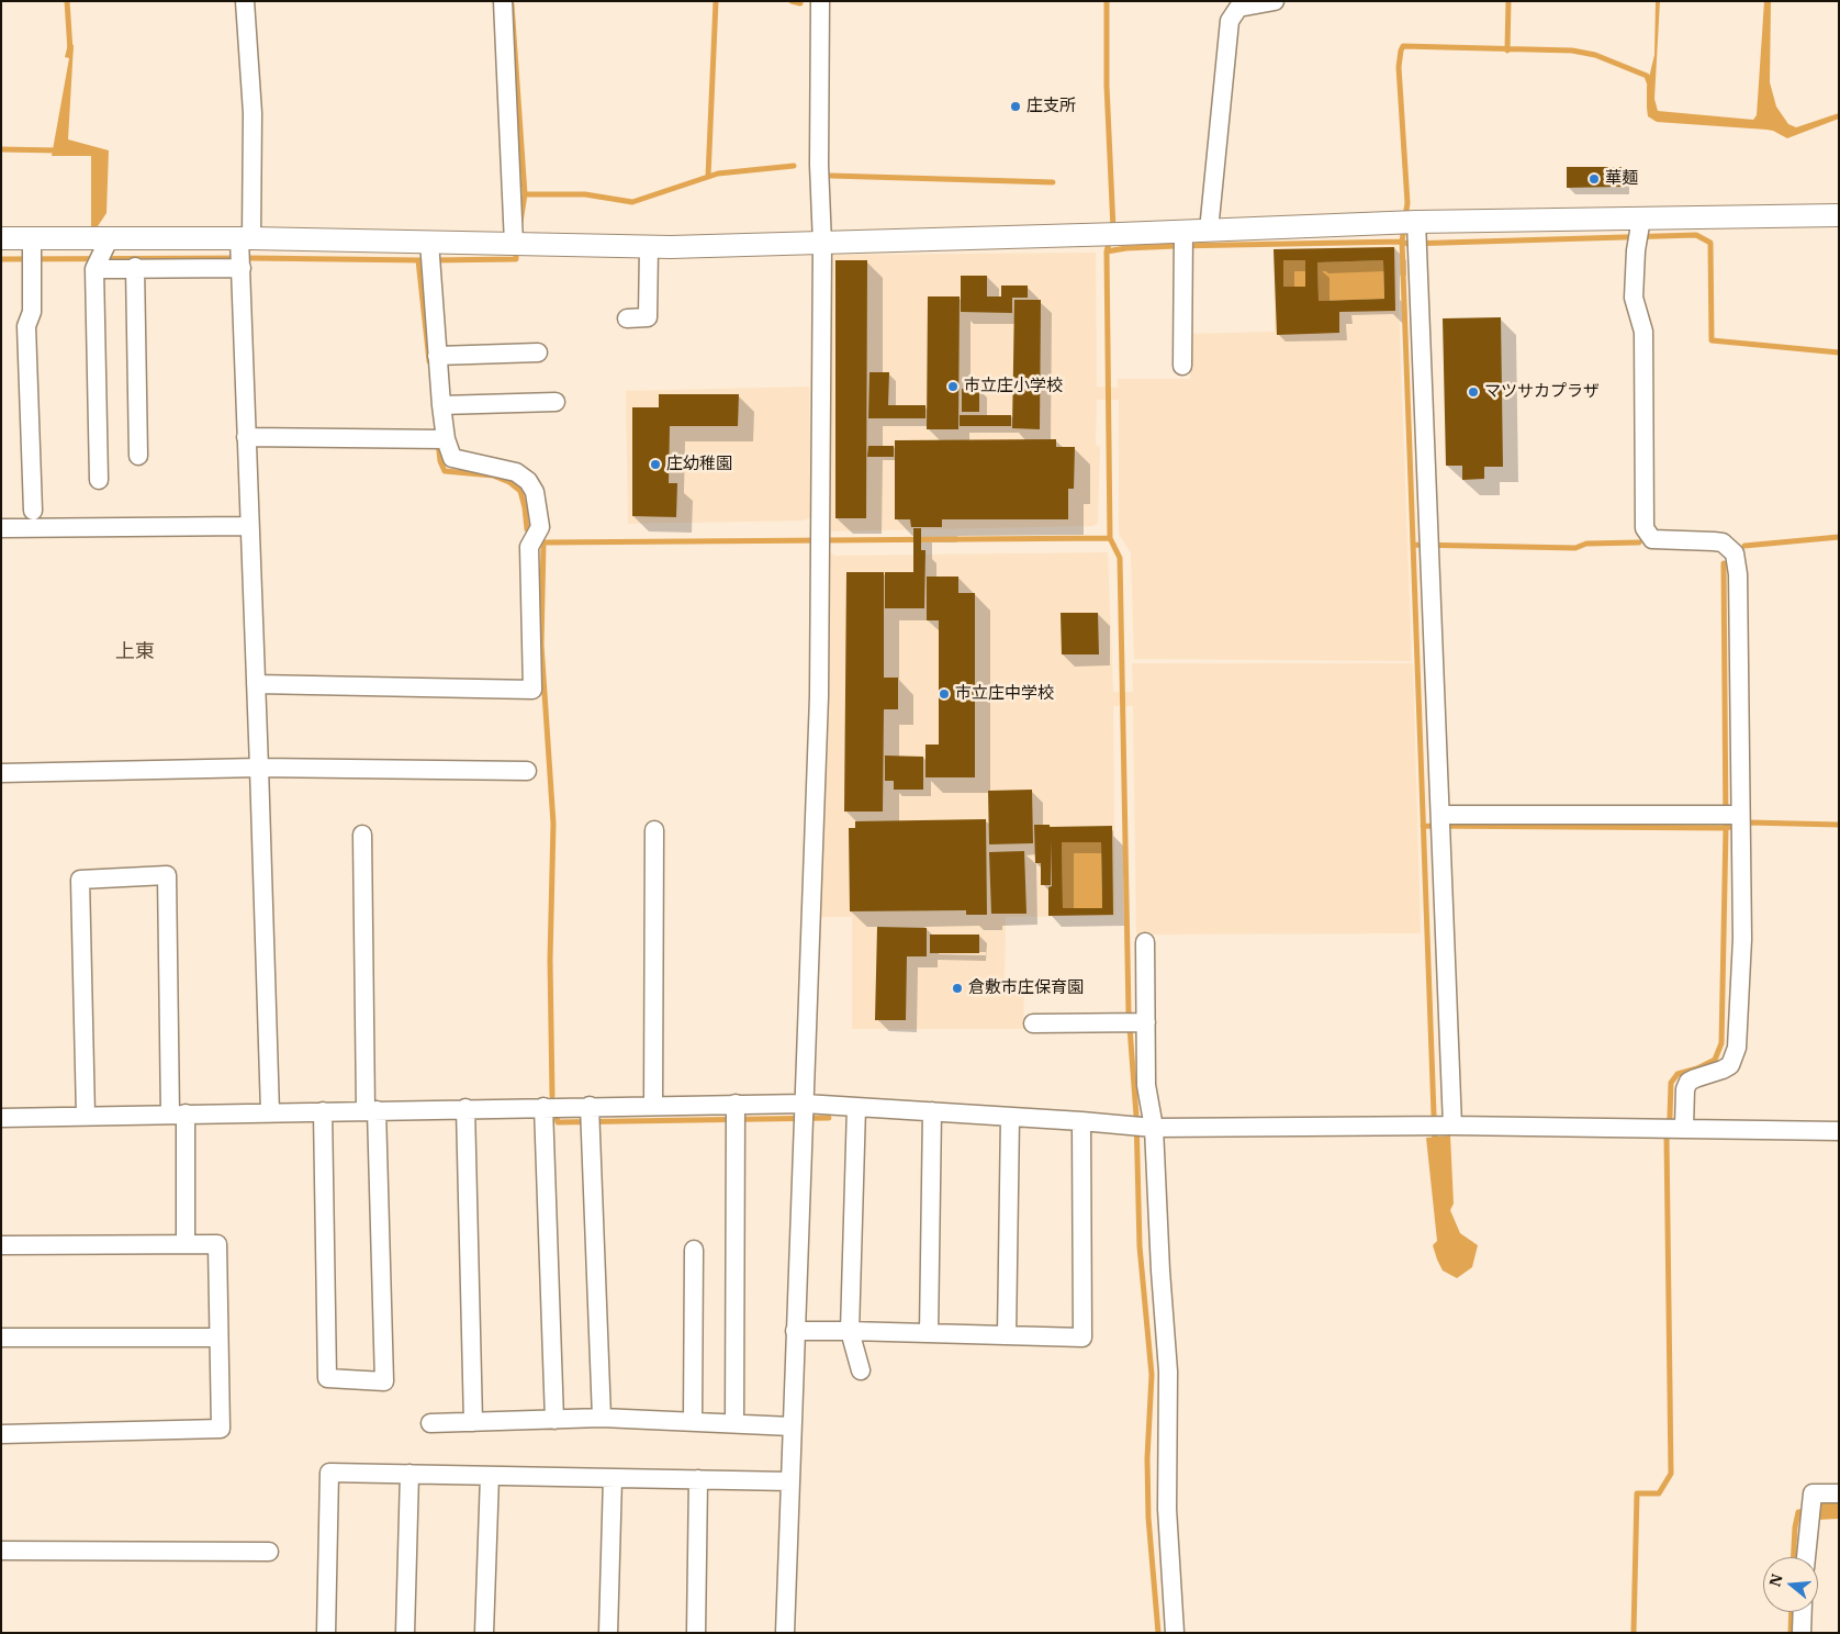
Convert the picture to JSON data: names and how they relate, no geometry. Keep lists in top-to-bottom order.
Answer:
{
  "districts": ["上東"],
  "places": [
    "庄支所",
    "華麺",
    "市立庄小学校",
    "マツサカプラザ",
    "庄幼稚園",
    "市立庄中学校",
    "倉敷市庄保育園"
  ],
  "north": "left"
}
